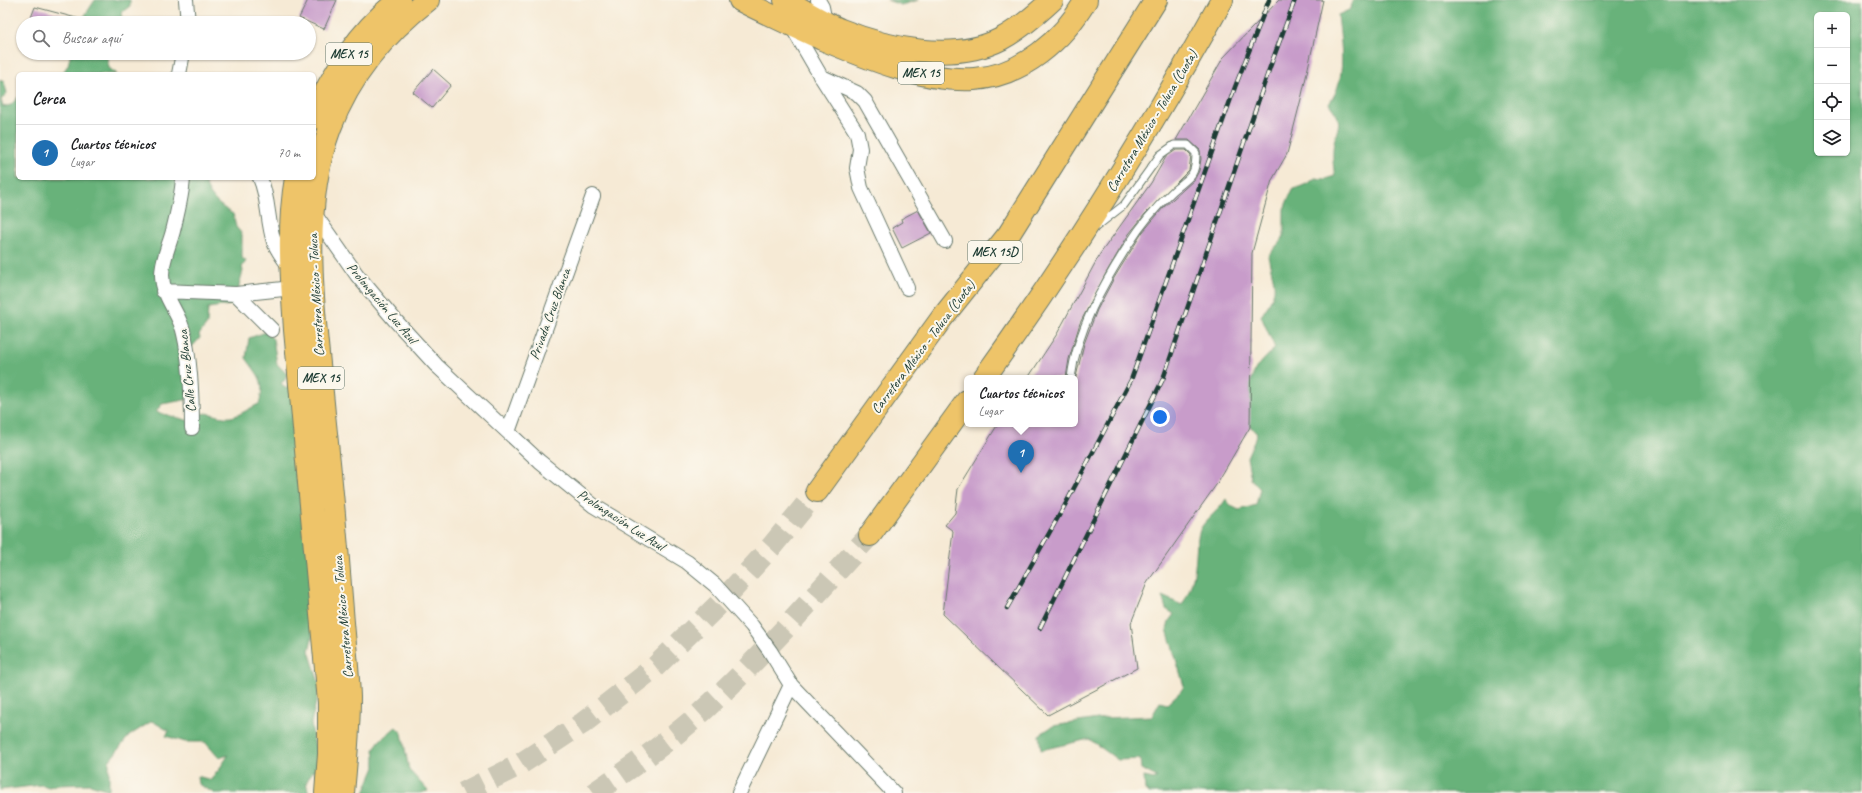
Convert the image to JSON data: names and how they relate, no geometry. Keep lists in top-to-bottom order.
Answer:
{
  "streets": {
    "main road": [
      "MEX 15",
      "Carretera México - Toluca (Cuota)",
      "MEX 15D",
      "Carretera México - Toluca"
    ],
    "street": ["Prolongación Luz Azul", "Privada Cruz Blanca", "Calle Cruz Blanca"]
  },
  "crossings": [
    ["Carretera México - Toluca", "Prolongación Luz Azul"],
    ["Prolongación Luz Azul", "Privada Cruz Blanca"]
  ],
  "page": {
    "map_buttons": ["+", "−"],
    "search": "Buscar aquí",
    "heading": "Cerca",
    "list": [
      {
        "mark": "1",
        "name": "Cuartos técnicos",
        "note": "Lugar",
        "value": "70 m"
      }
    ],
    "popup": ["Cuartos técnicos", "Lugar"],
    "pins": "1"
  }
}
